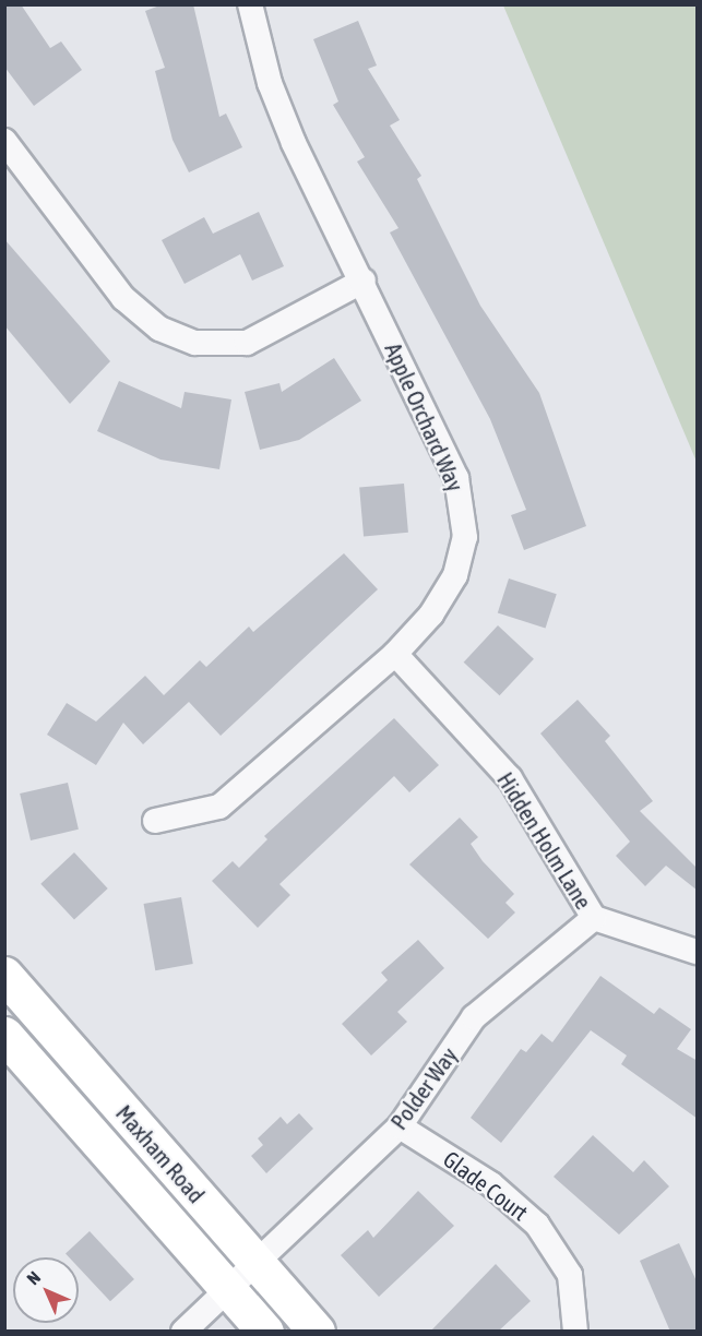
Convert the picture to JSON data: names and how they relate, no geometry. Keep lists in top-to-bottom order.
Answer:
{
  "streets": {
    "main road": ["Maxham Road"],
    "street": [
      "Apple Orchard Way",
      "Hidden Holm Lane",
      "Polder Way",
      "Glade Court"
    ]
  },
  "crossings": [
    ["Apple Orchard Way", "Hidden Holm Lane"],
    ["Hidden Holm Lane", "Polder Way"],
    ["Polder Way", "Maxham Road"],
    ["Polder Way", "Glade Court"]
  ],
  "north": "top left"
}
